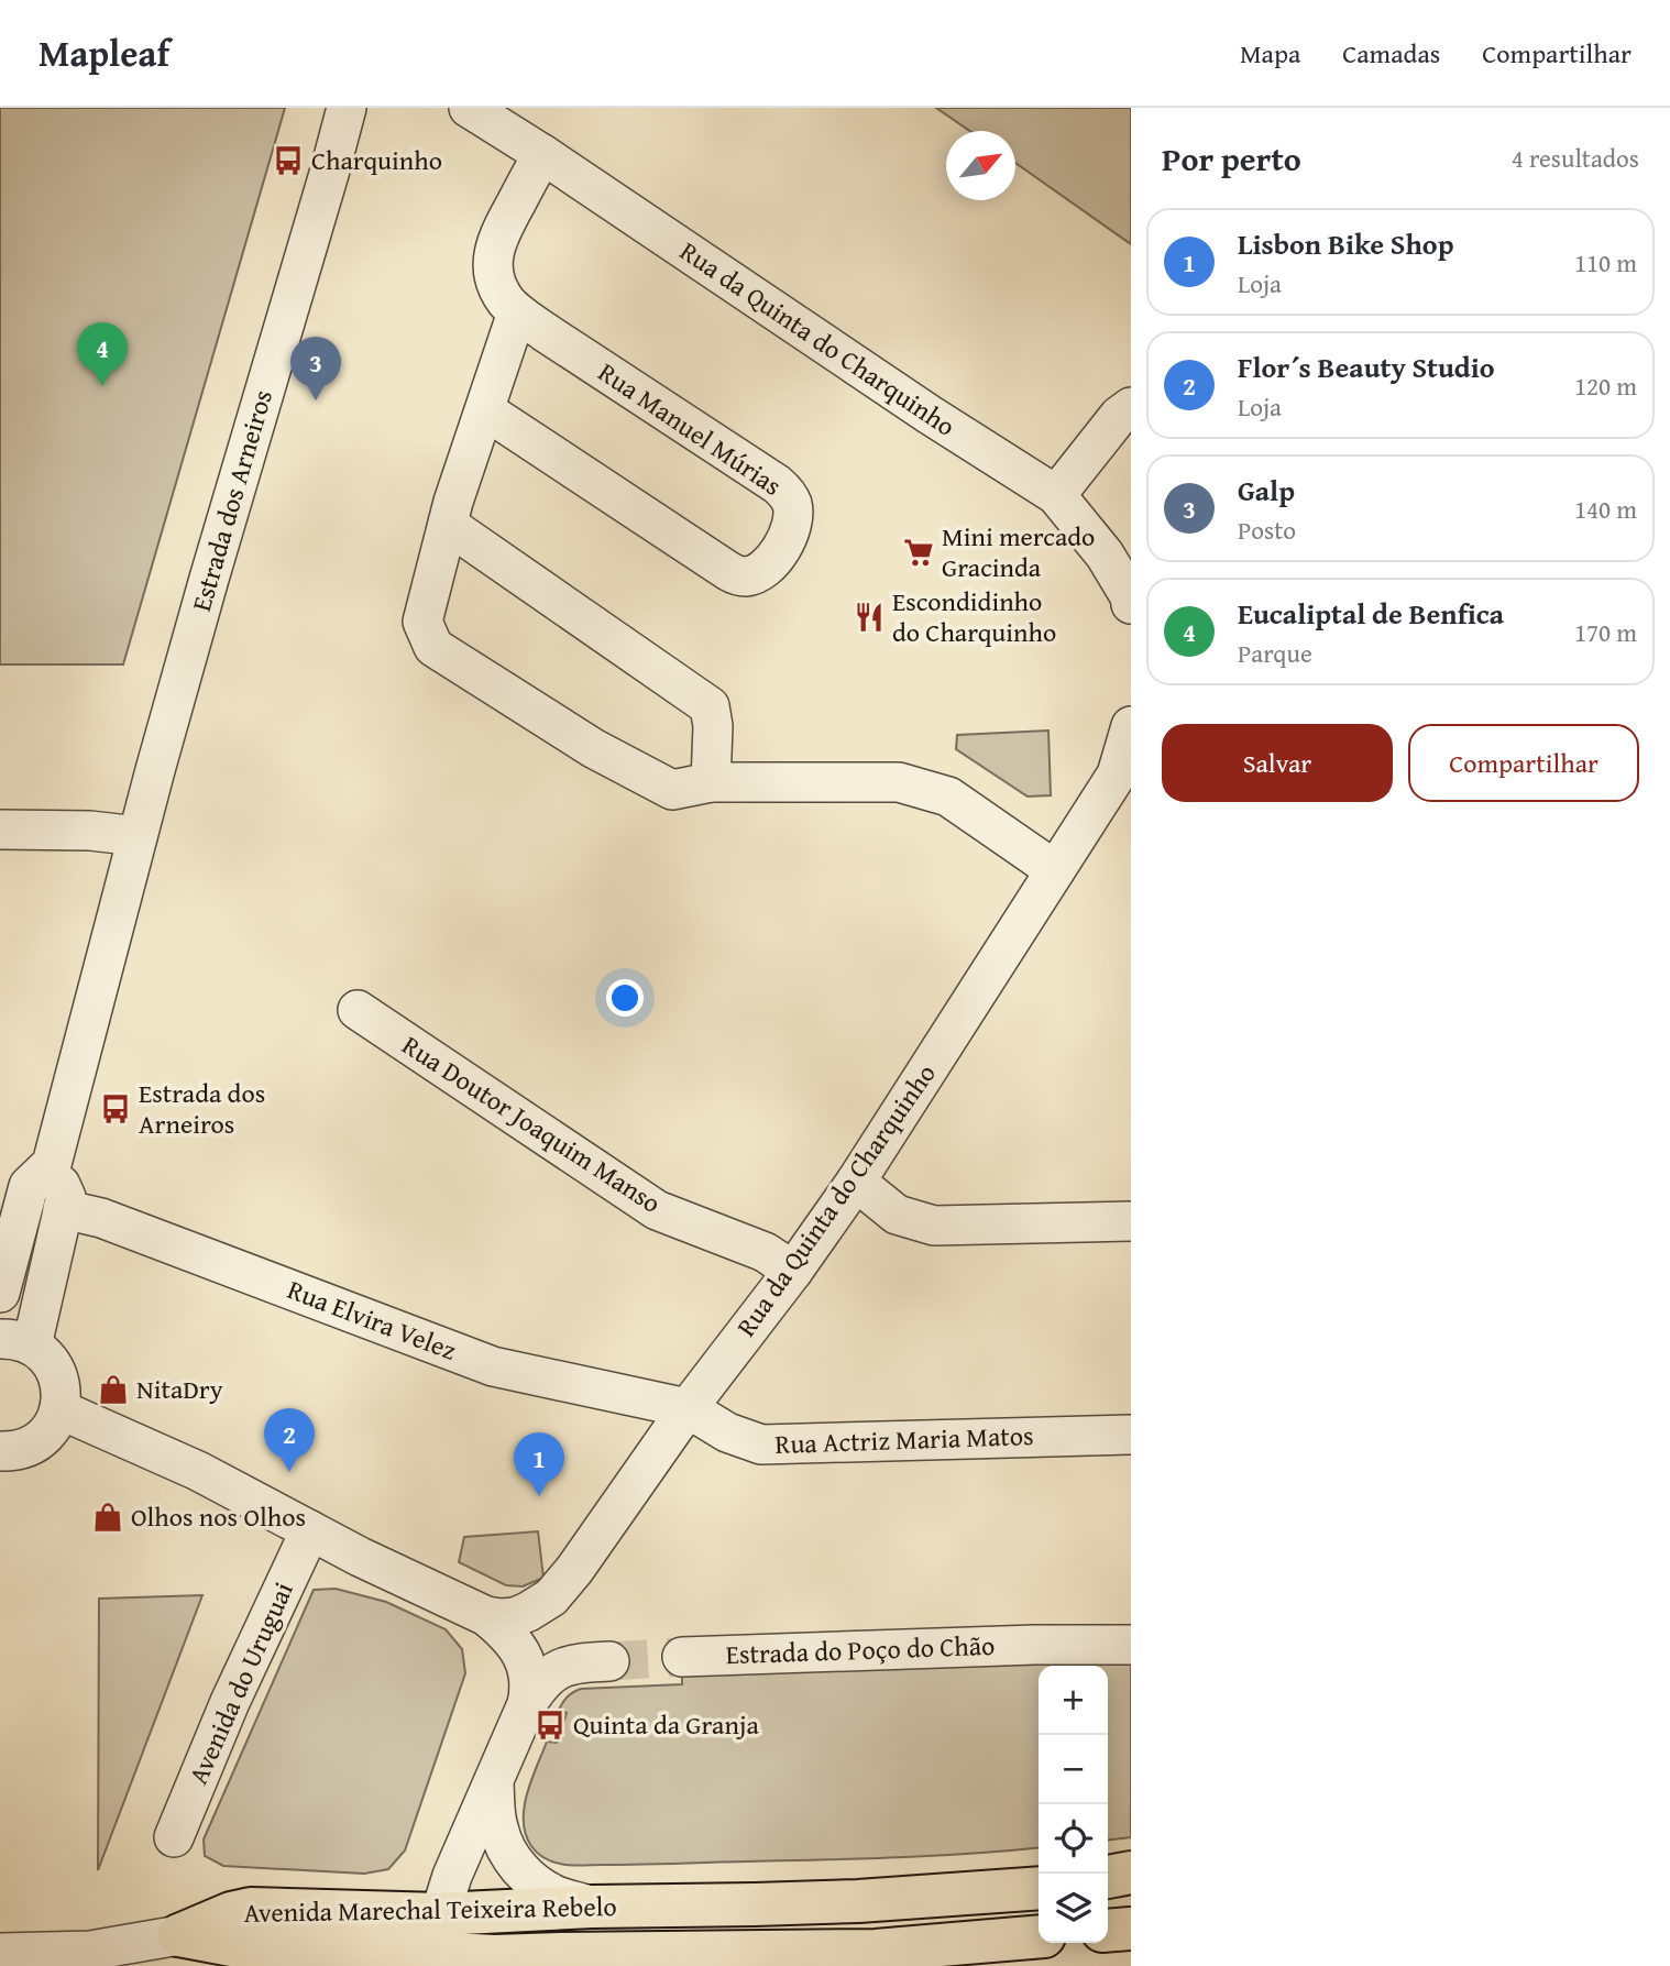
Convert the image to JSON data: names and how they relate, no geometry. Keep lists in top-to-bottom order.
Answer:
{
  "streets": {
    "main road": ["Avenida Marechal Teixeira Rebelo"],
    "street": [
      "Rua da Quinta do Charquinho",
      "Rua Manuel Múrias",
      "Estrada dos Arneiros",
      "Rua Doutor Joaquim Manso",
      "Rua Elvira Velez",
      "Rua Actriz Maria Matos",
      "Estrada do Poço do Chão",
      "Avenida do Uruguai"
    ]
  },
  "crossings": [
    ["Rua da Quinta do Charquinho", "Rua Manuel Múrias"],
    ["Rua da Quinta do Charquinho", "Rua Doutor Joaquim Manso"],
    ["Rua da Quinta do Charquinho", "Rua Elvira Velez"],
    ["Rua da Quinta do Charquinho", "Rua Actriz Maria Matos"],
    ["Rua Elvira Velez", "Rua Actriz Maria Matos"]
  ],
  "places": {
    "bus stop": ["Charquinho", "Estrada dos Arneiros", "Quinta da Granja"],
    "supermarket": ["Mini mercado Gracinda"],
    "restaurant": ["Escondidinho do Charquinho"],
    "shop": ["NitaDry", "Olhos nos Olhos"]
  },
  "north": "top right",
  "page": {
    "header": "Mapleaf",
    "nav": ["Mapa", "Camadas", "Compartilhar"],
    "heading": ["Por perto", "4 resultados"],
    "list": [
      {
        "mark": "1",
        "name": "Lisbon Bike Shop",
        "note": "Loja",
        "value": "110 m"
      },
      {
        "mark": "2",
        "name": "Flor´s Beauty Studio",
        "note": "Loja",
        "value": "120 m"
      },
      {
        "mark": "3",
        "name": "Galp",
        "note": "Posto",
        "value": "140 m"
      },
      {
        "mark": "4",
        "name": "Eucaliptal de Benfica",
        "note": "Parque",
        "value": "170 m"
      }
    ],
    "pins": [
      "4",
      "3",
      "2",
      "1"
    ],
    "buttons": ["Salvar", "Compartilhar"],
    "map_buttons": ["+", "−"]
  }
}
